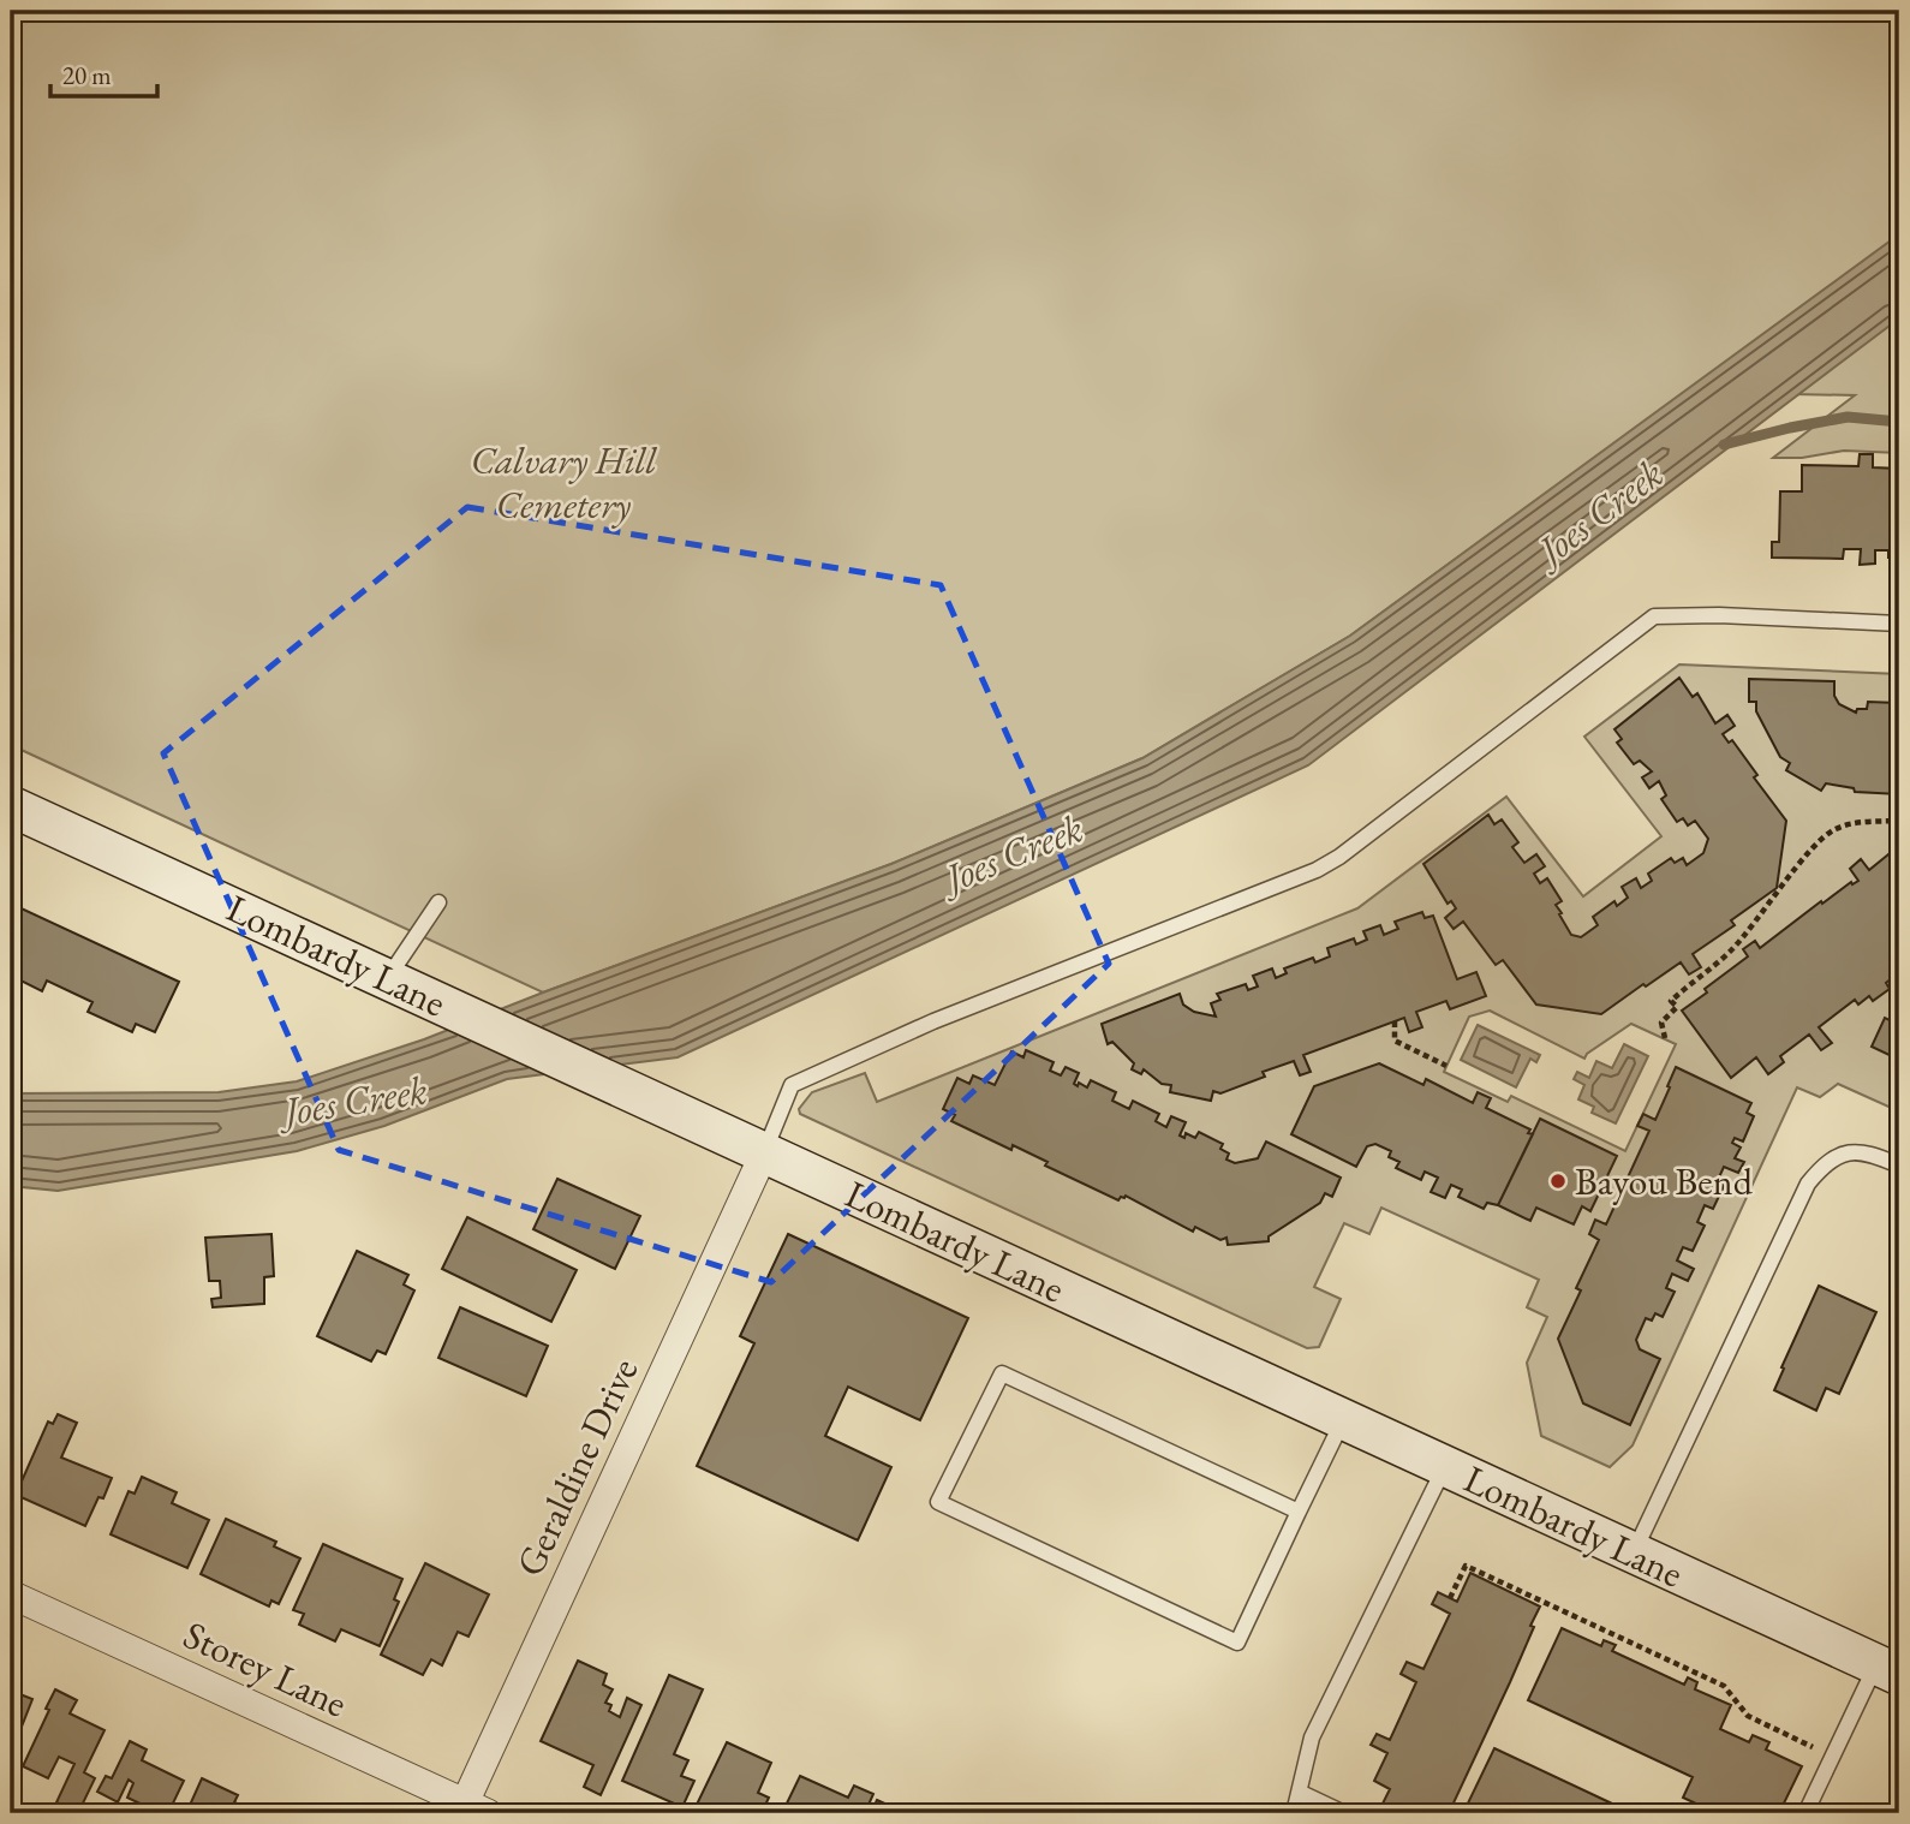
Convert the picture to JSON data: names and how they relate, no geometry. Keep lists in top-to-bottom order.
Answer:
{
  "streets": {
    "main road": ["Lombardy Lane"],
    "street": ["Geraldine Drive", "Storey Lane"]
  },
  "crossings": [
    ["Lombardy Lane", "Geraldine Drive"],
    ["Geraldine Drive", "Storey Lane"]
  ],
  "water": ["Joes Creek"],
  "parks": ["Calvary Hill Cemetery"],
  "places": ["Bayou Bend"],
  "scale_bar": "20 m"
}
